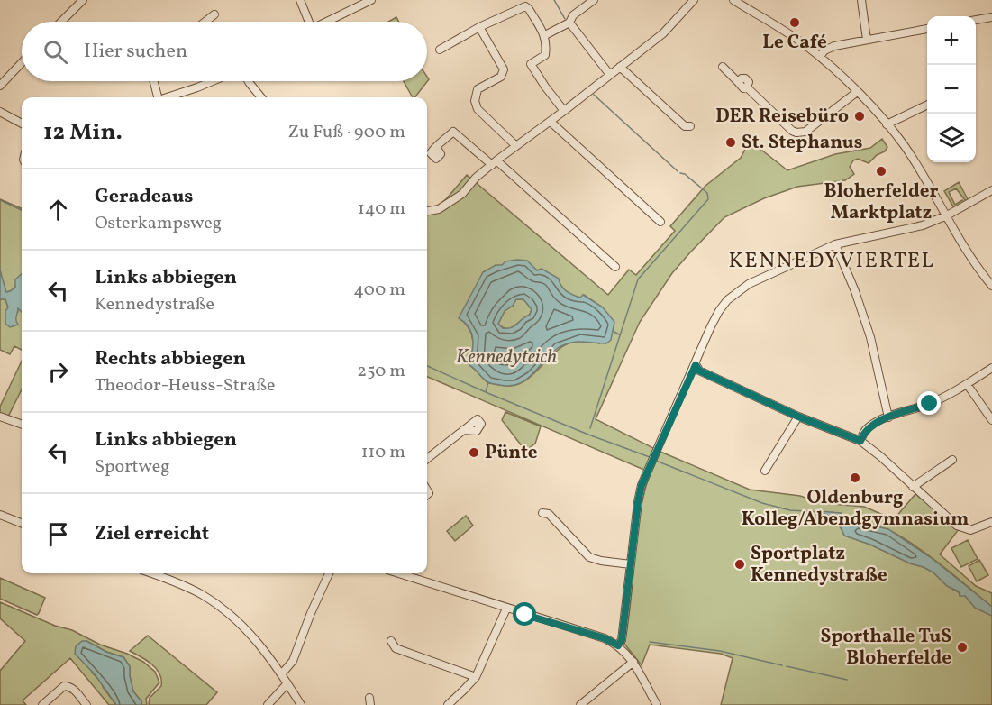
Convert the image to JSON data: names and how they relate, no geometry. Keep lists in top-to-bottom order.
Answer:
{
  "districts": ["KENNEDYVIERTEL"],
  "water": ["Kennedyteich"],
  "places": [
    "Le Café",
    "DER Reisebüro",
    "St. Stephanus",
    "Bloherfelder Marktplatz",
    "Pünte",
    "Oldenburg Kolleg/Abendgymnasium",
    "Sportplatz Kennedystraße",
    "Sporthalle TuS Bloherfelde"
  ],
  "page": {
    "map_buttons": ["+", "−"],
    "search": "Hier suchen",
    "heading": ["12 Min.", "Zu Fuß · 900 m"],
    "list": [
      ["Geradeaus", "Osterkampsweg", "140 m"],
      ["Links abbiegen", "Kennedystraße", "400 m"],
      ["Rechts abbiegen", "Theodor-Heuss-Straße", "250 m"],
      ["Links abbiegen", "Sportweg", "110 m"],
      "Ziel erreicht"
    ]
  }
}
